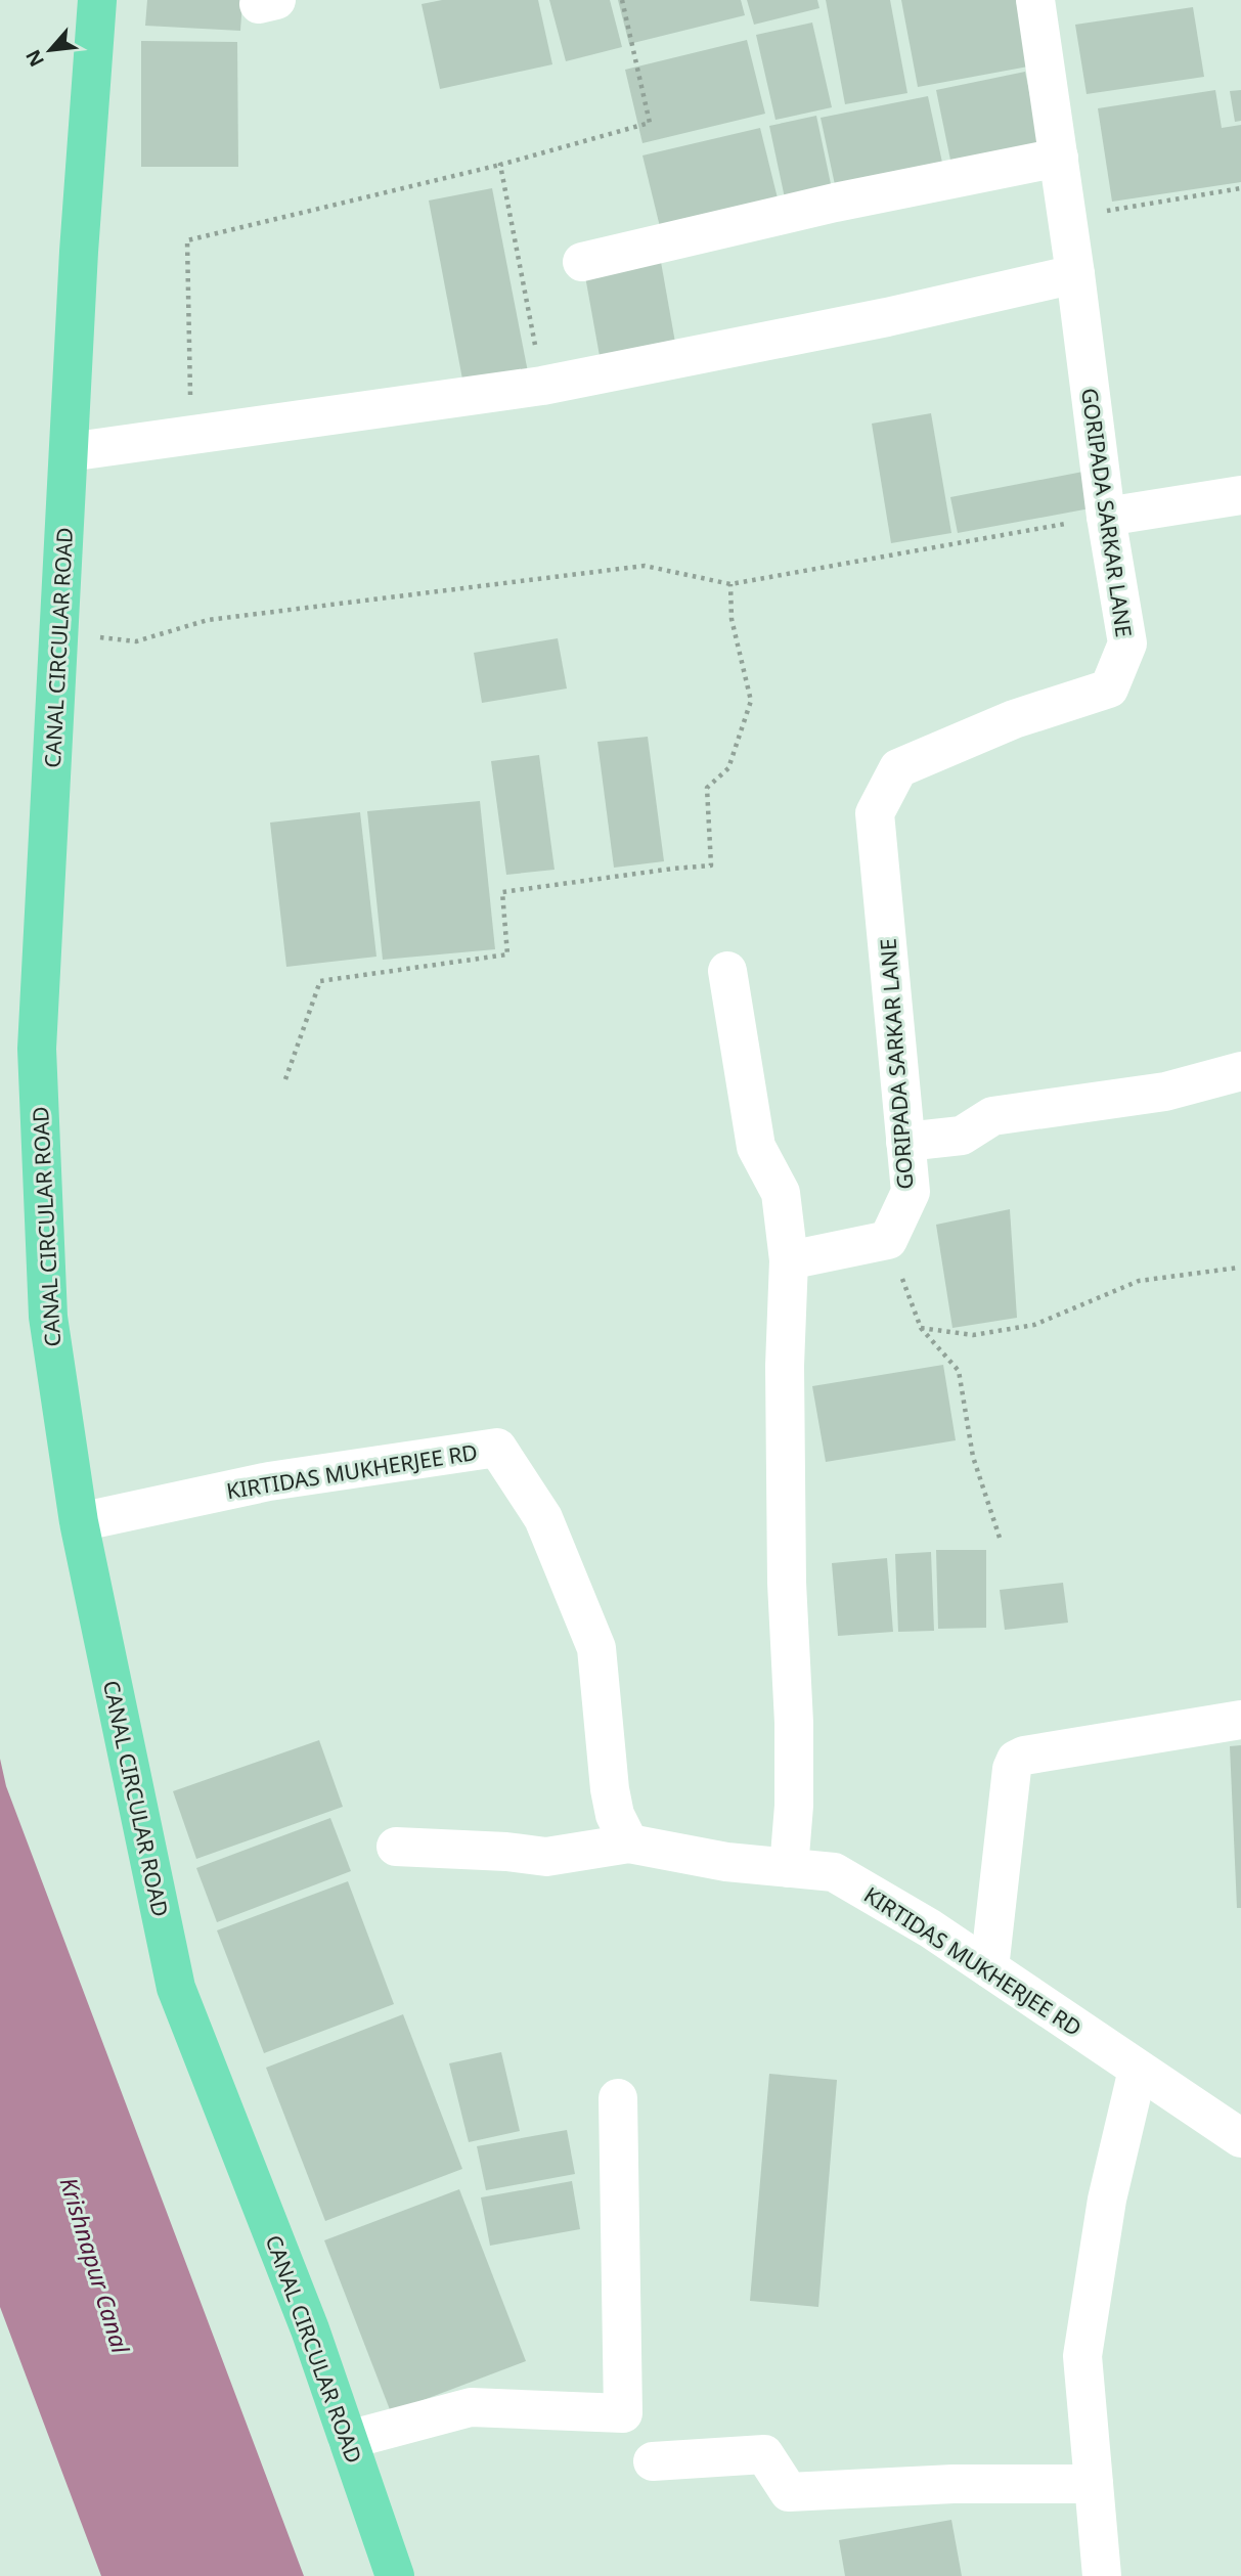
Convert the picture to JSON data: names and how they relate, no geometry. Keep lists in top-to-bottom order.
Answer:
{
  "streets": {
    "main road": ["CANAL CIRCULAR ROAD"],
    "street": ["GORIPADA SARKAR LANE", "KIRTIDAS MUKHERJEE RD"]
  },
  "crossings": [
    ["CANAL CIRCULAR ROAD", "KIRTIDAS MUKHERJEE RD"]
  ],
  "water": ["Krishnapur Canal"],
  "north": "bottom left"
}
